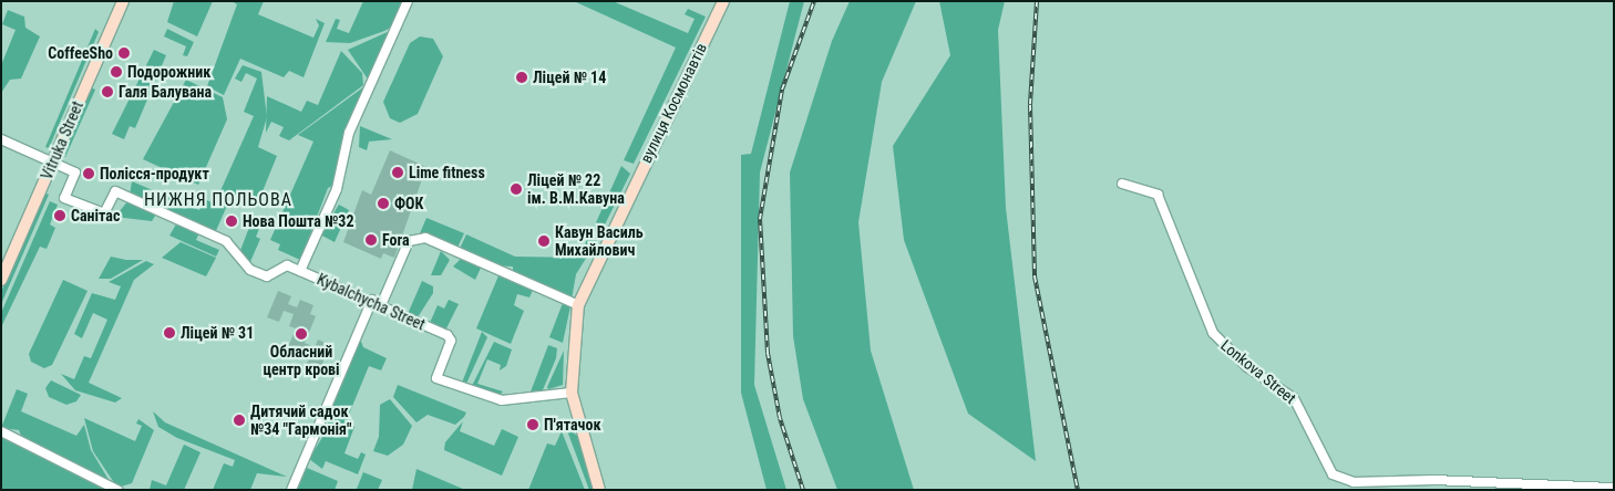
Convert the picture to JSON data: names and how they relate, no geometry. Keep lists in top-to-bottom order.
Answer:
{
  "streets": {
    "main road": ["вулиця Космонавтів", "Vitruka Street"],
    "street": ["Kybalchycha Street", "Lonkova Street"]
  },
  "crossings": [
    ["вулиця Космонавтів", "Kybalchycha Street"]
  ],
  "districts": ["НИЖНЯ ПОЛЬОВА"],
  "places": [
    "CoffeeSho",
    "Подорожник",
    "Ліцей № 14",
    "Галя Балувана",
    "Lime fitness",
    "Полісся-продукт",
    "Ліцей № 22 ім. В.М.Кавуна",
    "ФОК",
    "Санітас",
    "Нова Пошта №32",
    "Fora",
    "Кавун Василь Михайлович",
    "Ліцей № 31",
    "Обласний центр крові",
    "Дитячий садок №34 \"Гармонія\"",
    "П'ятачок"
  ]
}
